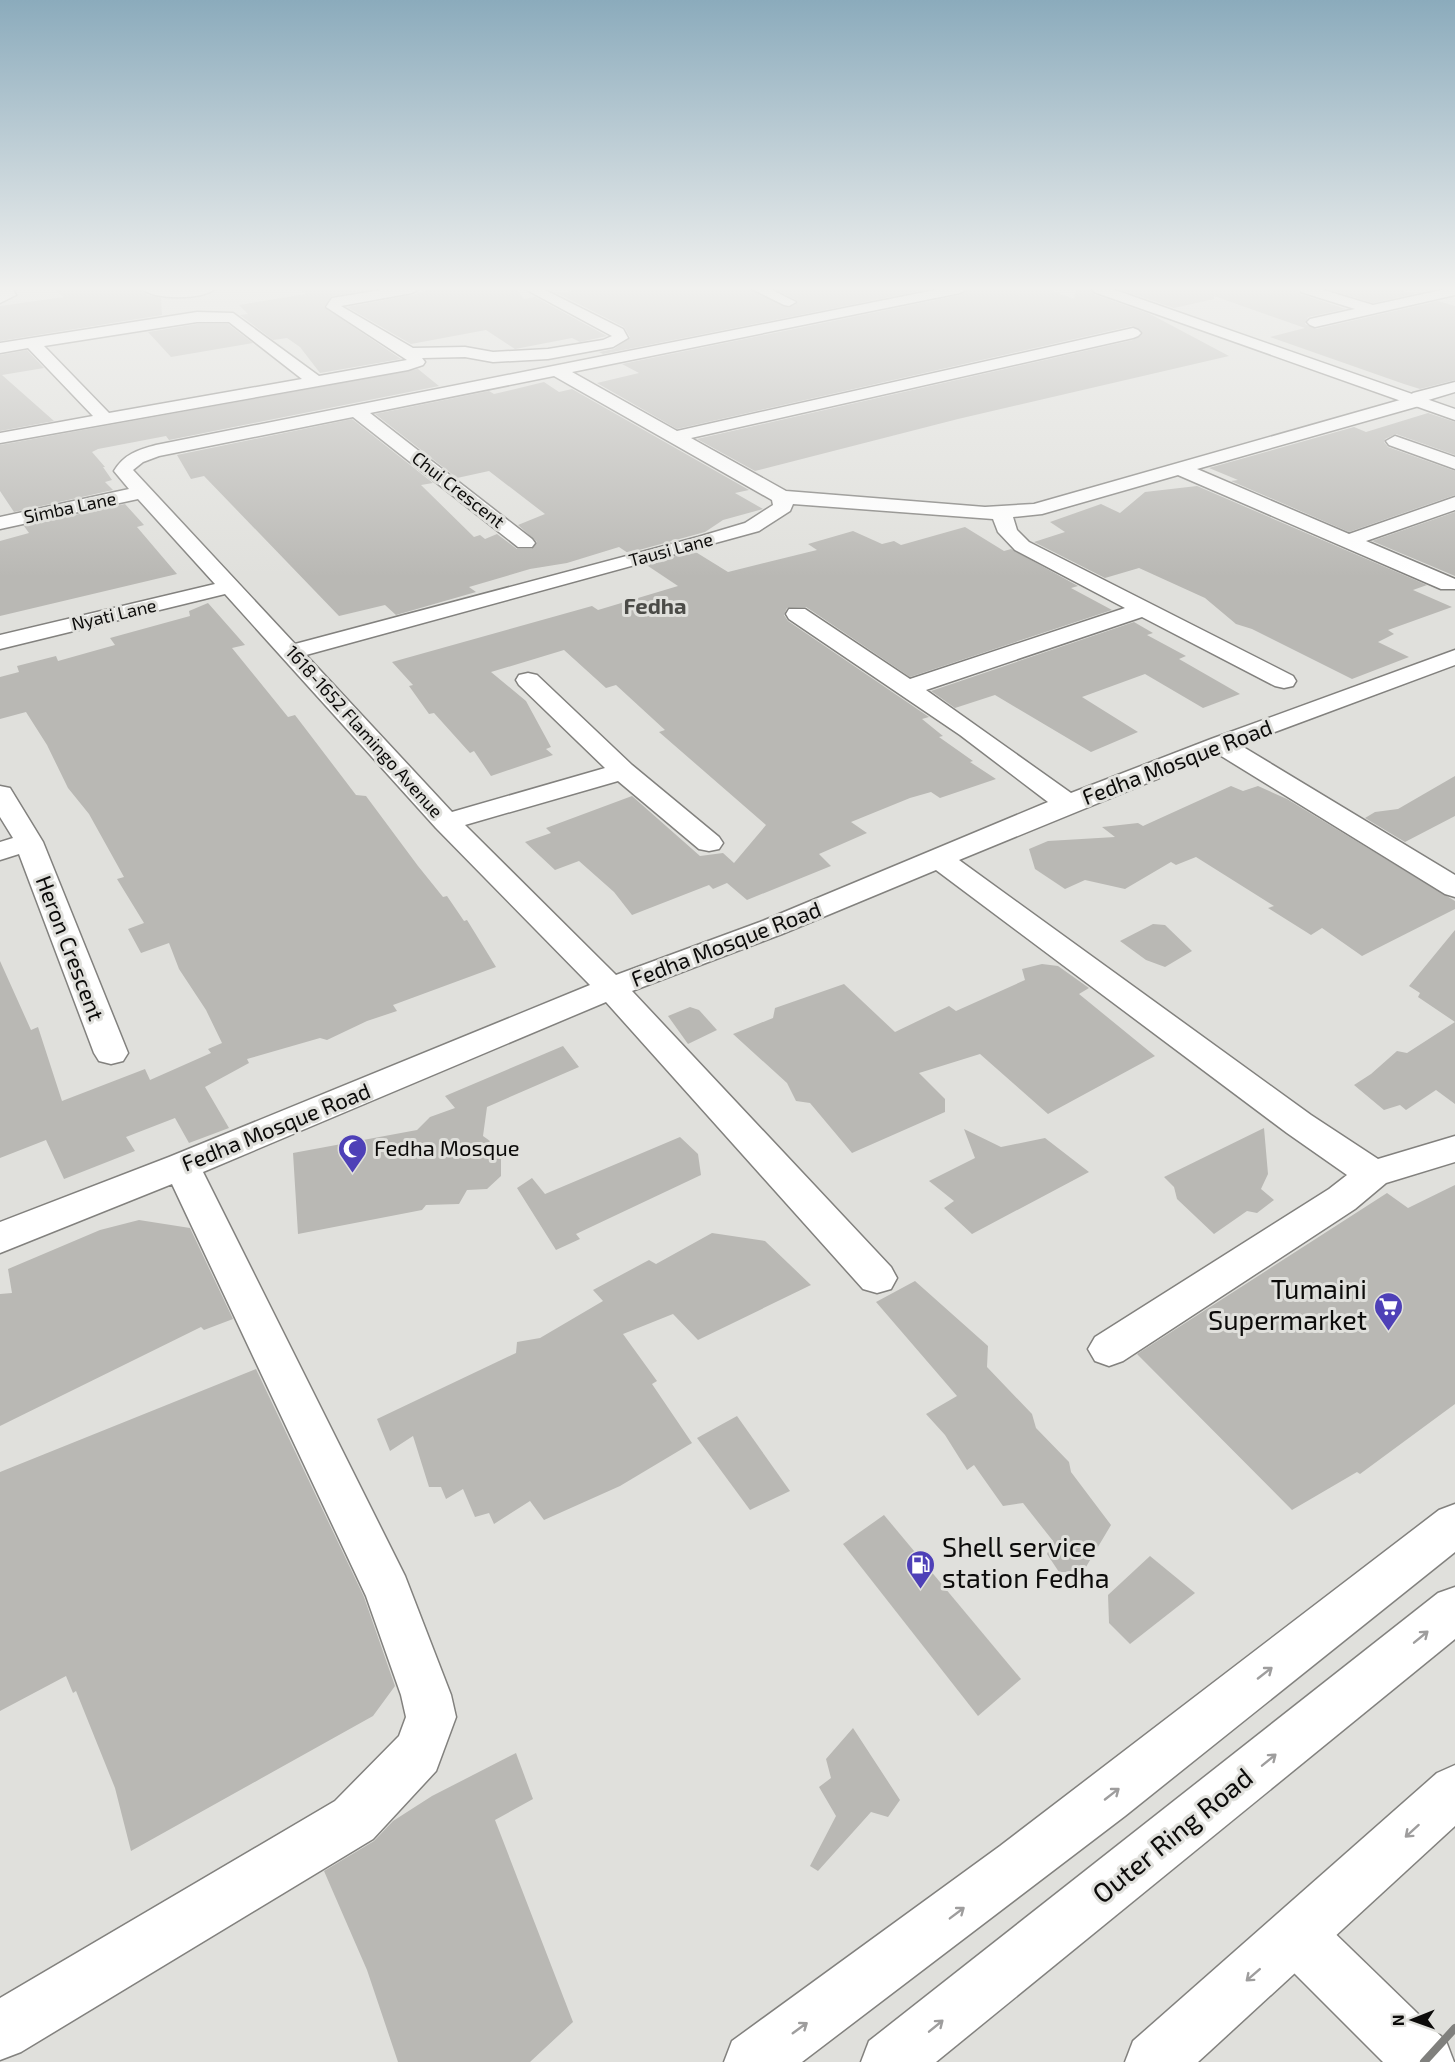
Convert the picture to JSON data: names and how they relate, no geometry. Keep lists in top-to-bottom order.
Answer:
{
  "streets": {
    "street": [
      "Chui Crescent",
      "Simba Lane",
      "Tausi Lane",
      "Nyati Lane",
      "1618-1652 Flamingo Avenue",
      "Fedha Mosque Road",
      "Heron Crescent",
      "Outer Ring Road"
    ]
  },
  "crossings": [
    ["Chui Crescent", "1618-1652 Flamingo Avenue"],
    ["Simba Lane", "1618-1652 Flamingo Avenue"],
    ["Tausi Lane", "1618-1652 Flamingo Avenue"],
    ["Nyati Lane", "1618-1652 Flamingo Avenue"],
    ["1618-1652 Flamingo Avenue", "Fedha Mosque Road"]
  ],
  "districts": ["Fedha"],
  "places": {
    "mosque": ["Fedha Mosque"],
    "supermarket": ["Tumaini Supermarket"],
    "fuel station": ["Shell service station Fedha"]
  },
  "north": "left"
}
